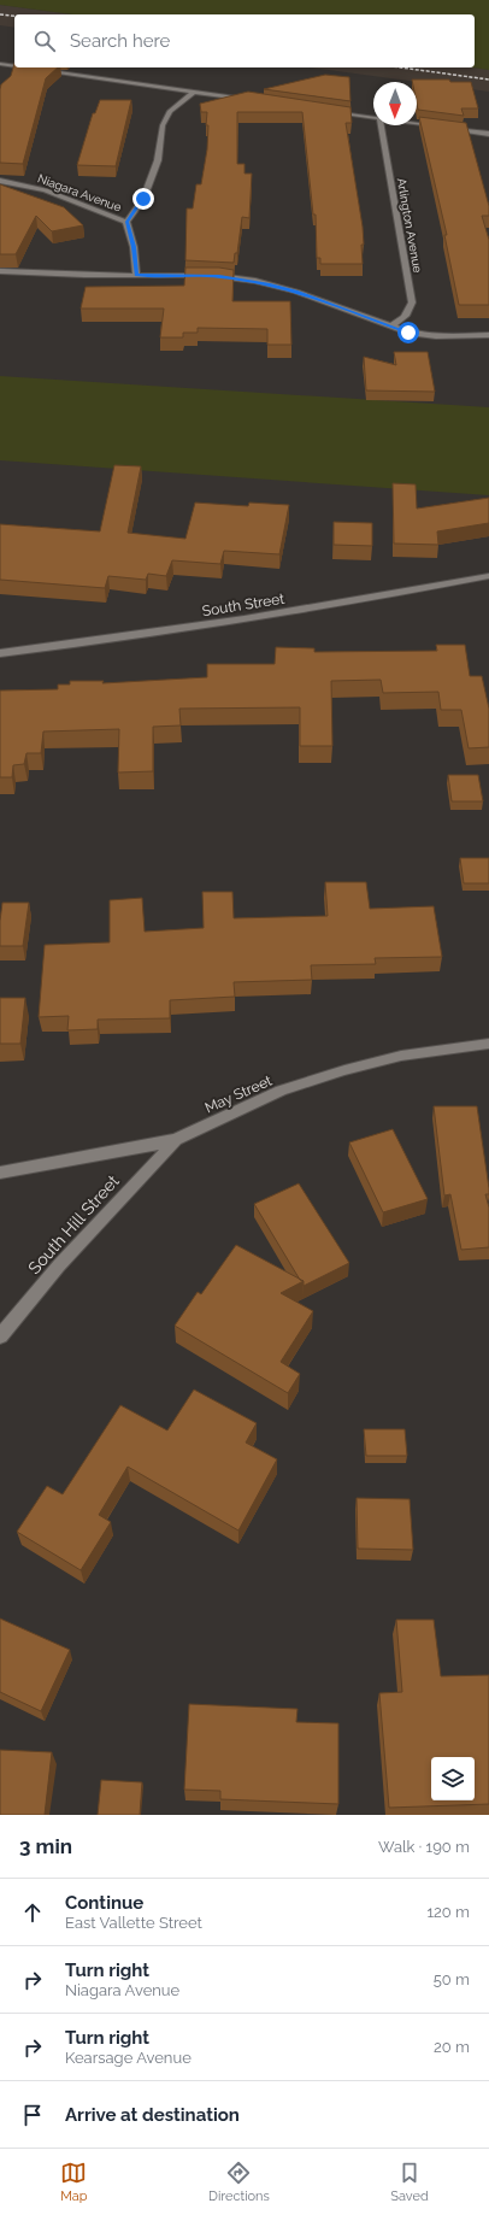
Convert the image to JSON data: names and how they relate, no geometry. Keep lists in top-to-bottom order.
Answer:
{
  "streets": {
    "street": [
      "Niagara Avenue",
      "Arlington Avenue",
      "South Street",
      "May Street",
      "South Hill Street"
    ]
  },
  "crossings": [
    ["May Street", "South Hill Street"]
  ],
  "north": "bottom",
  "page": {
    "search": "Search here",
    "heading": ["3 min", "Walk · 190 m"],
    "list": [
      ["Continue", "East Vallette Street", "120 m"],
      ["Turn right", "Niagara Avenue", "50 m"],
      ["Turn right", "Kearsage Avenue", "20 m"],
      "Arrive at destination"
    ],
    "nav": ["Map", "Directions", "Saved"]
  }
}
